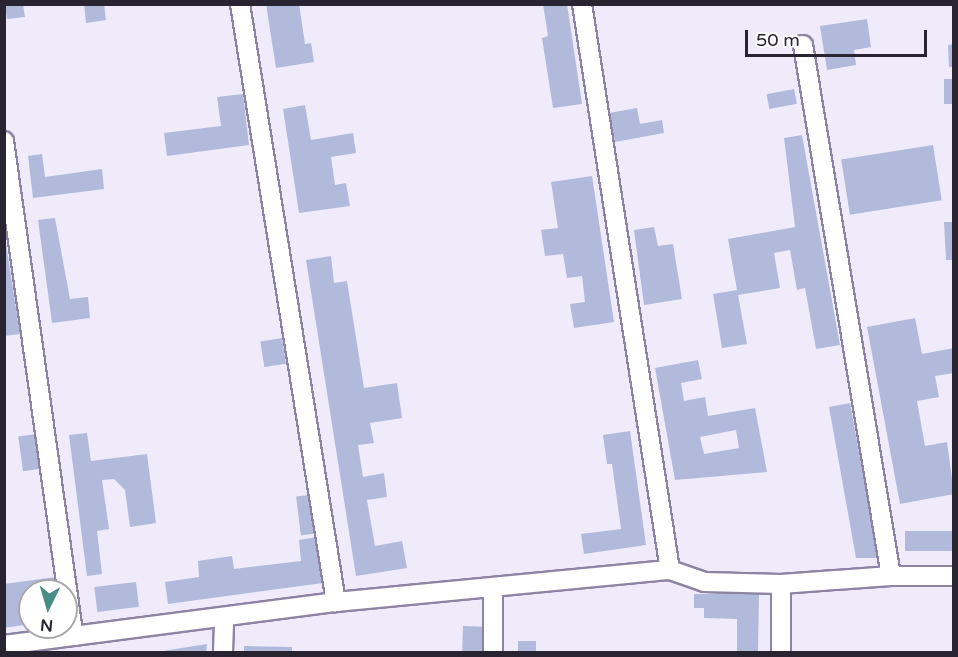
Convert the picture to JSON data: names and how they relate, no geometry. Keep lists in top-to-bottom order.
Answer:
{
  "scale_bar": "50 m",
  "north": "bottom"
}
